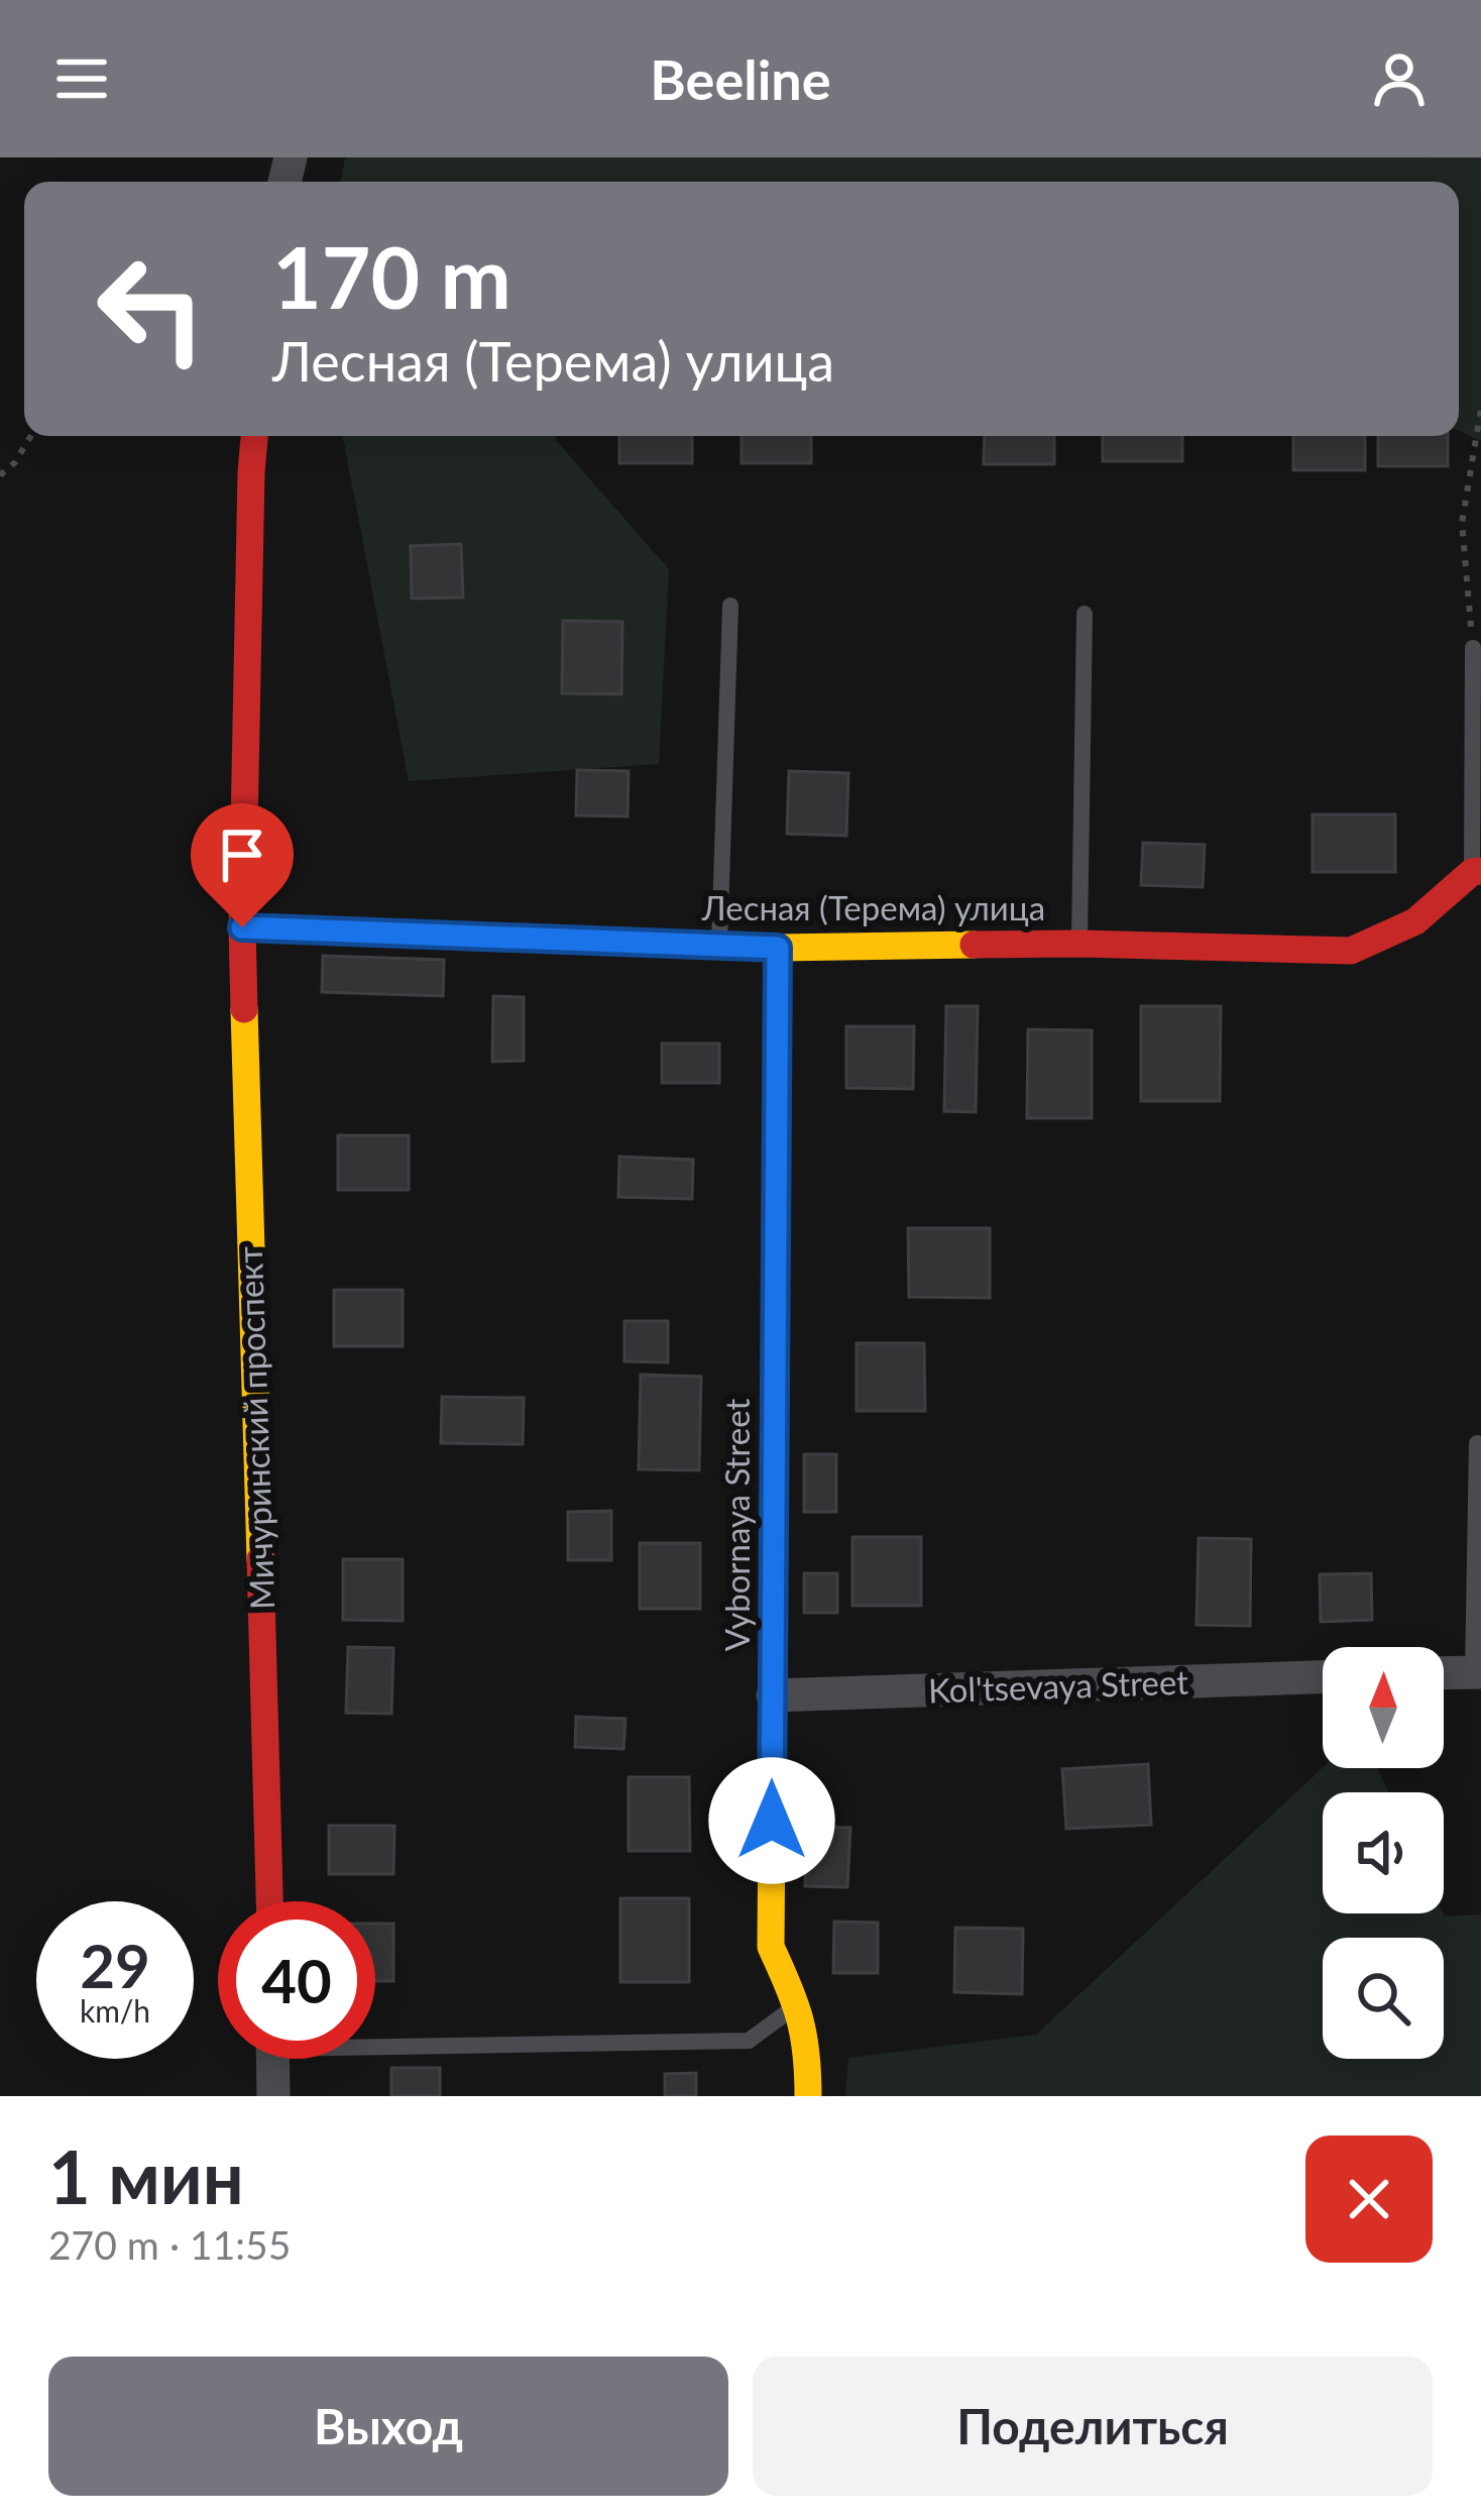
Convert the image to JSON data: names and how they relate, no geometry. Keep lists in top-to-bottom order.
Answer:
{
  "streets": {
    "street": [
      "Лесная (Терема) улица",
      "Мичуринский проспект",
      "Vybornaya Street",
      "Kol'tsevaya Street"
    ]
  },
  "crossings": [
    ["Лесная (Терема) улица", "Мичуринский проспект"],
    ["Лесная (Терема) улица", "Vybornaya Street"],
    ["Vybornaya Street", "Kol'tsevaya Street"]
  ],
  "north": "top",
  "page": {
    "header": "Beeline",
    "turn": ["170 m", "Лесная (Терема) улица"],
    "speed": "29 km/h",
    "limit": "40",
    "heading": ["1 мин", "270 m · 11:55"],
    "buttons": ["Выход", "Поделиться"]
  }
}
